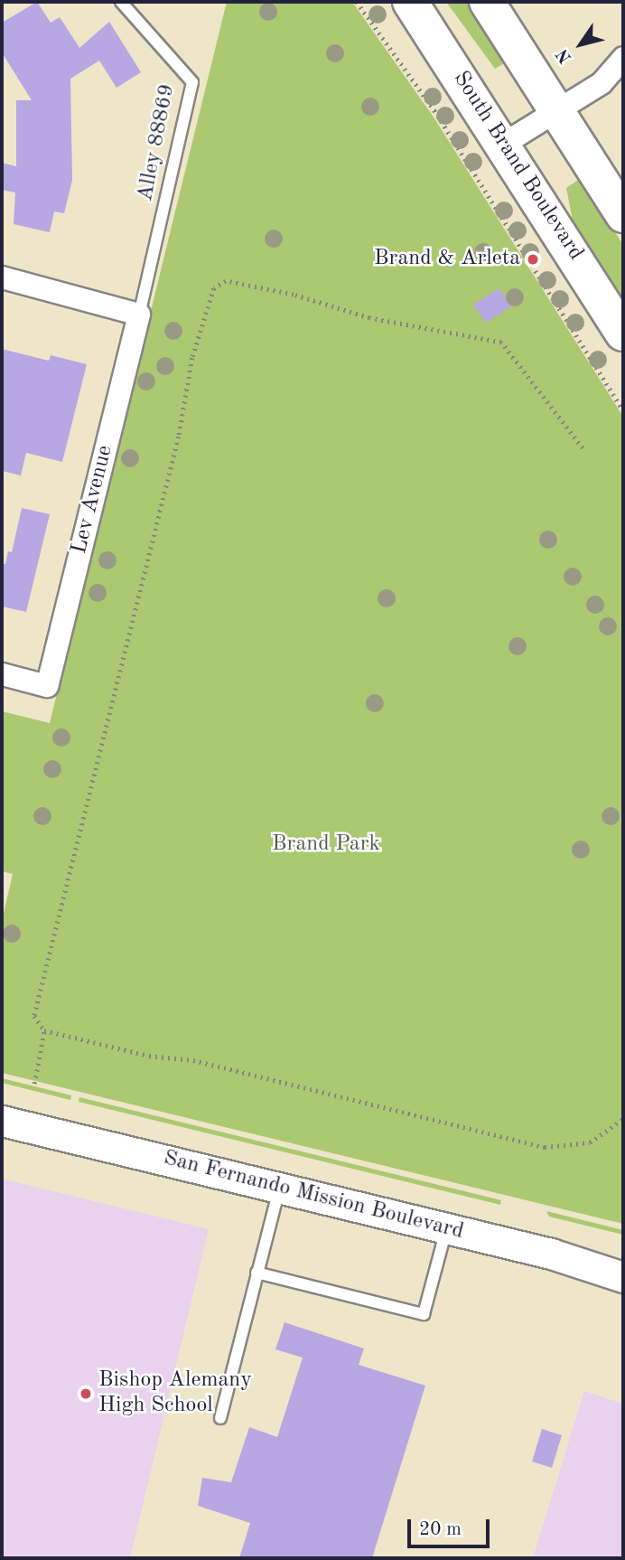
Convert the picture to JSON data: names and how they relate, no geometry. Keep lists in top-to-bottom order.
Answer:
{
  "streets": {
    "main road": ["South Brand Boulevard", "San Fernando Mission Boulevard"],
    "street": ["Lev Avenue"],
    "lane": ["Alley 88869"]
  },
  "crossings": [
    ["Alley 88869", "Lev Avenue"]
  ],
  "parks": ["Brand Park"],
  "places": ["Brand & Arleta", "Bishop Alemany High School"],
  "scale_bar": "20 m",
  "north": "bottom left"
}
